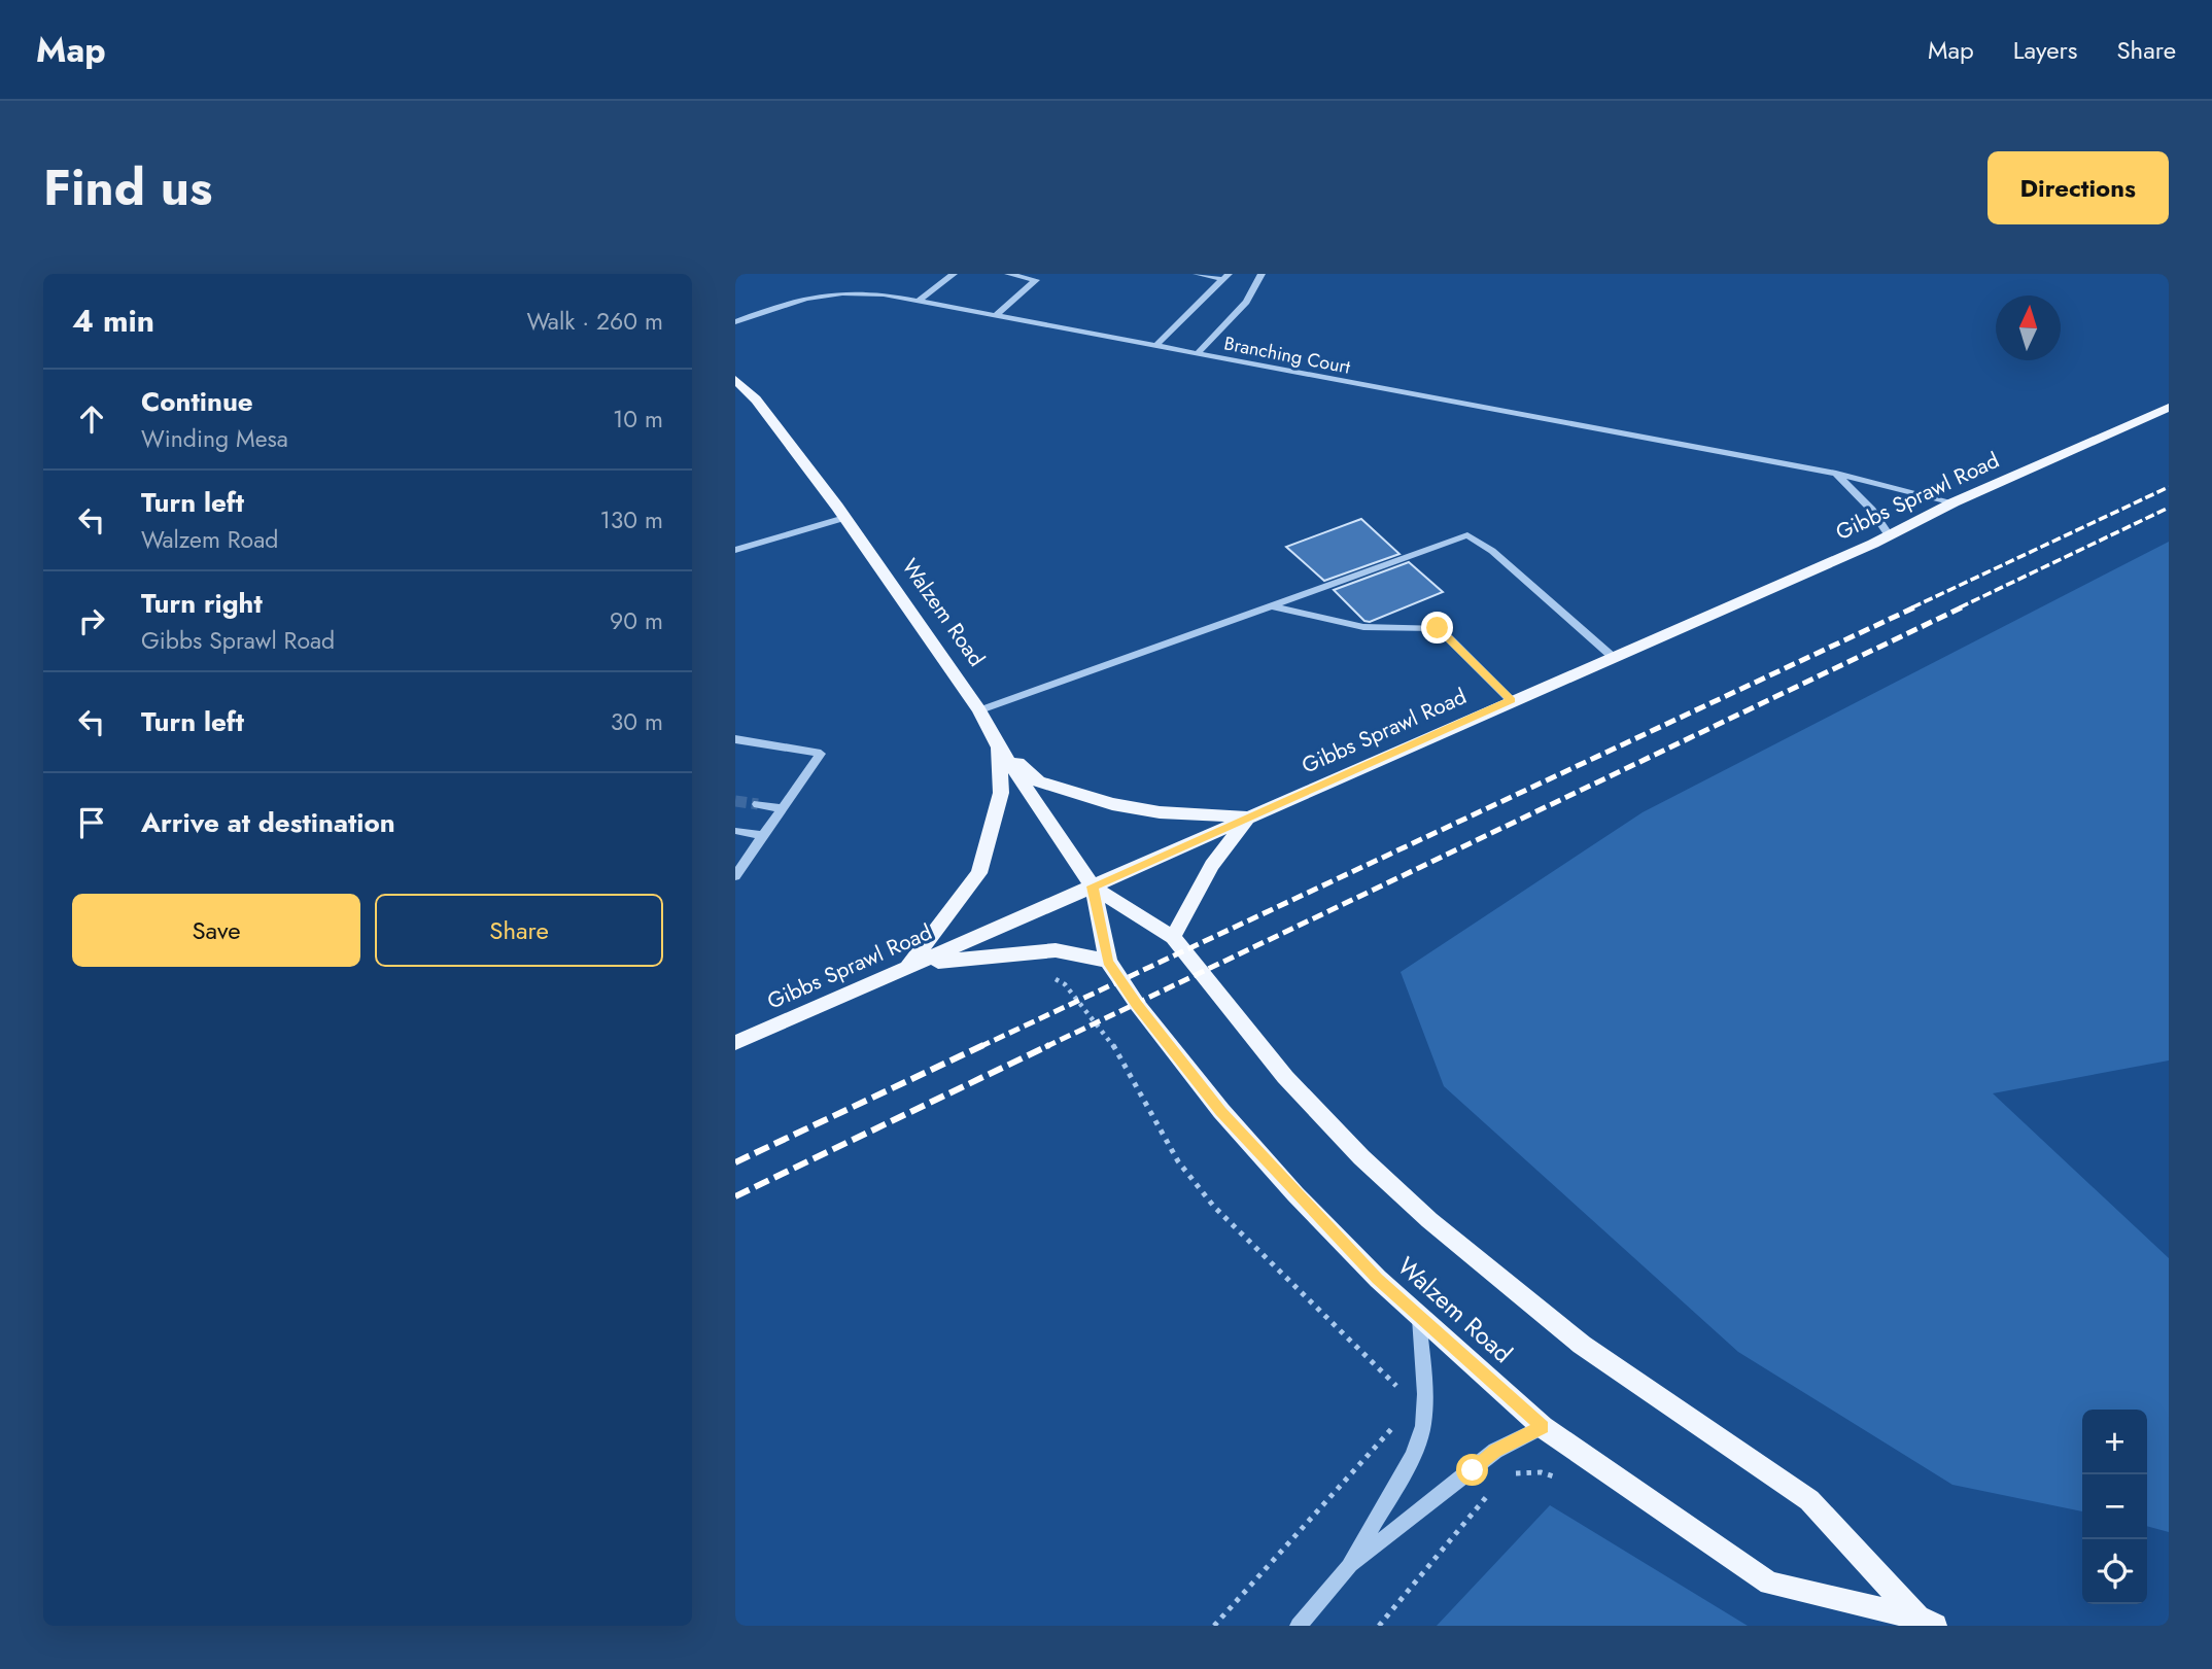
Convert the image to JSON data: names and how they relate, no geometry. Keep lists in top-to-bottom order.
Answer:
{
  "streets": {
    "main road": ["Gibbs Sprawl Road", "Walzem Road"],
    "street": ["Branching Court"]
  },
  "crossings": [
    ["Branching Court", "Gibbs Sprawl Road"],
    ["Gibbs Sprawl Road", "Walzem Road"]
  ],
  "north": "top",
  "page": {
    "header": "Map",
    "nav": ["Map", "Layers", "Share"],
    "title": "Find us",
    "buttons": [
      "Directions",
      ["Save", "Share"]
    ],
    "heading": ["4 min", "Walk · 260 m"],
    "list": [
      ["Continue", "Winding Mesa", "10 m"],
      ["Turn left", "Walzem Road", "130 m"],
      ["Turn right", "Gibbs Sprawl Road", "90 m"],
      ["Turn left", "30 m"],
      "Arrive at destination"
    ],
    "map_buttons": ["+", "−"]
  }
}
